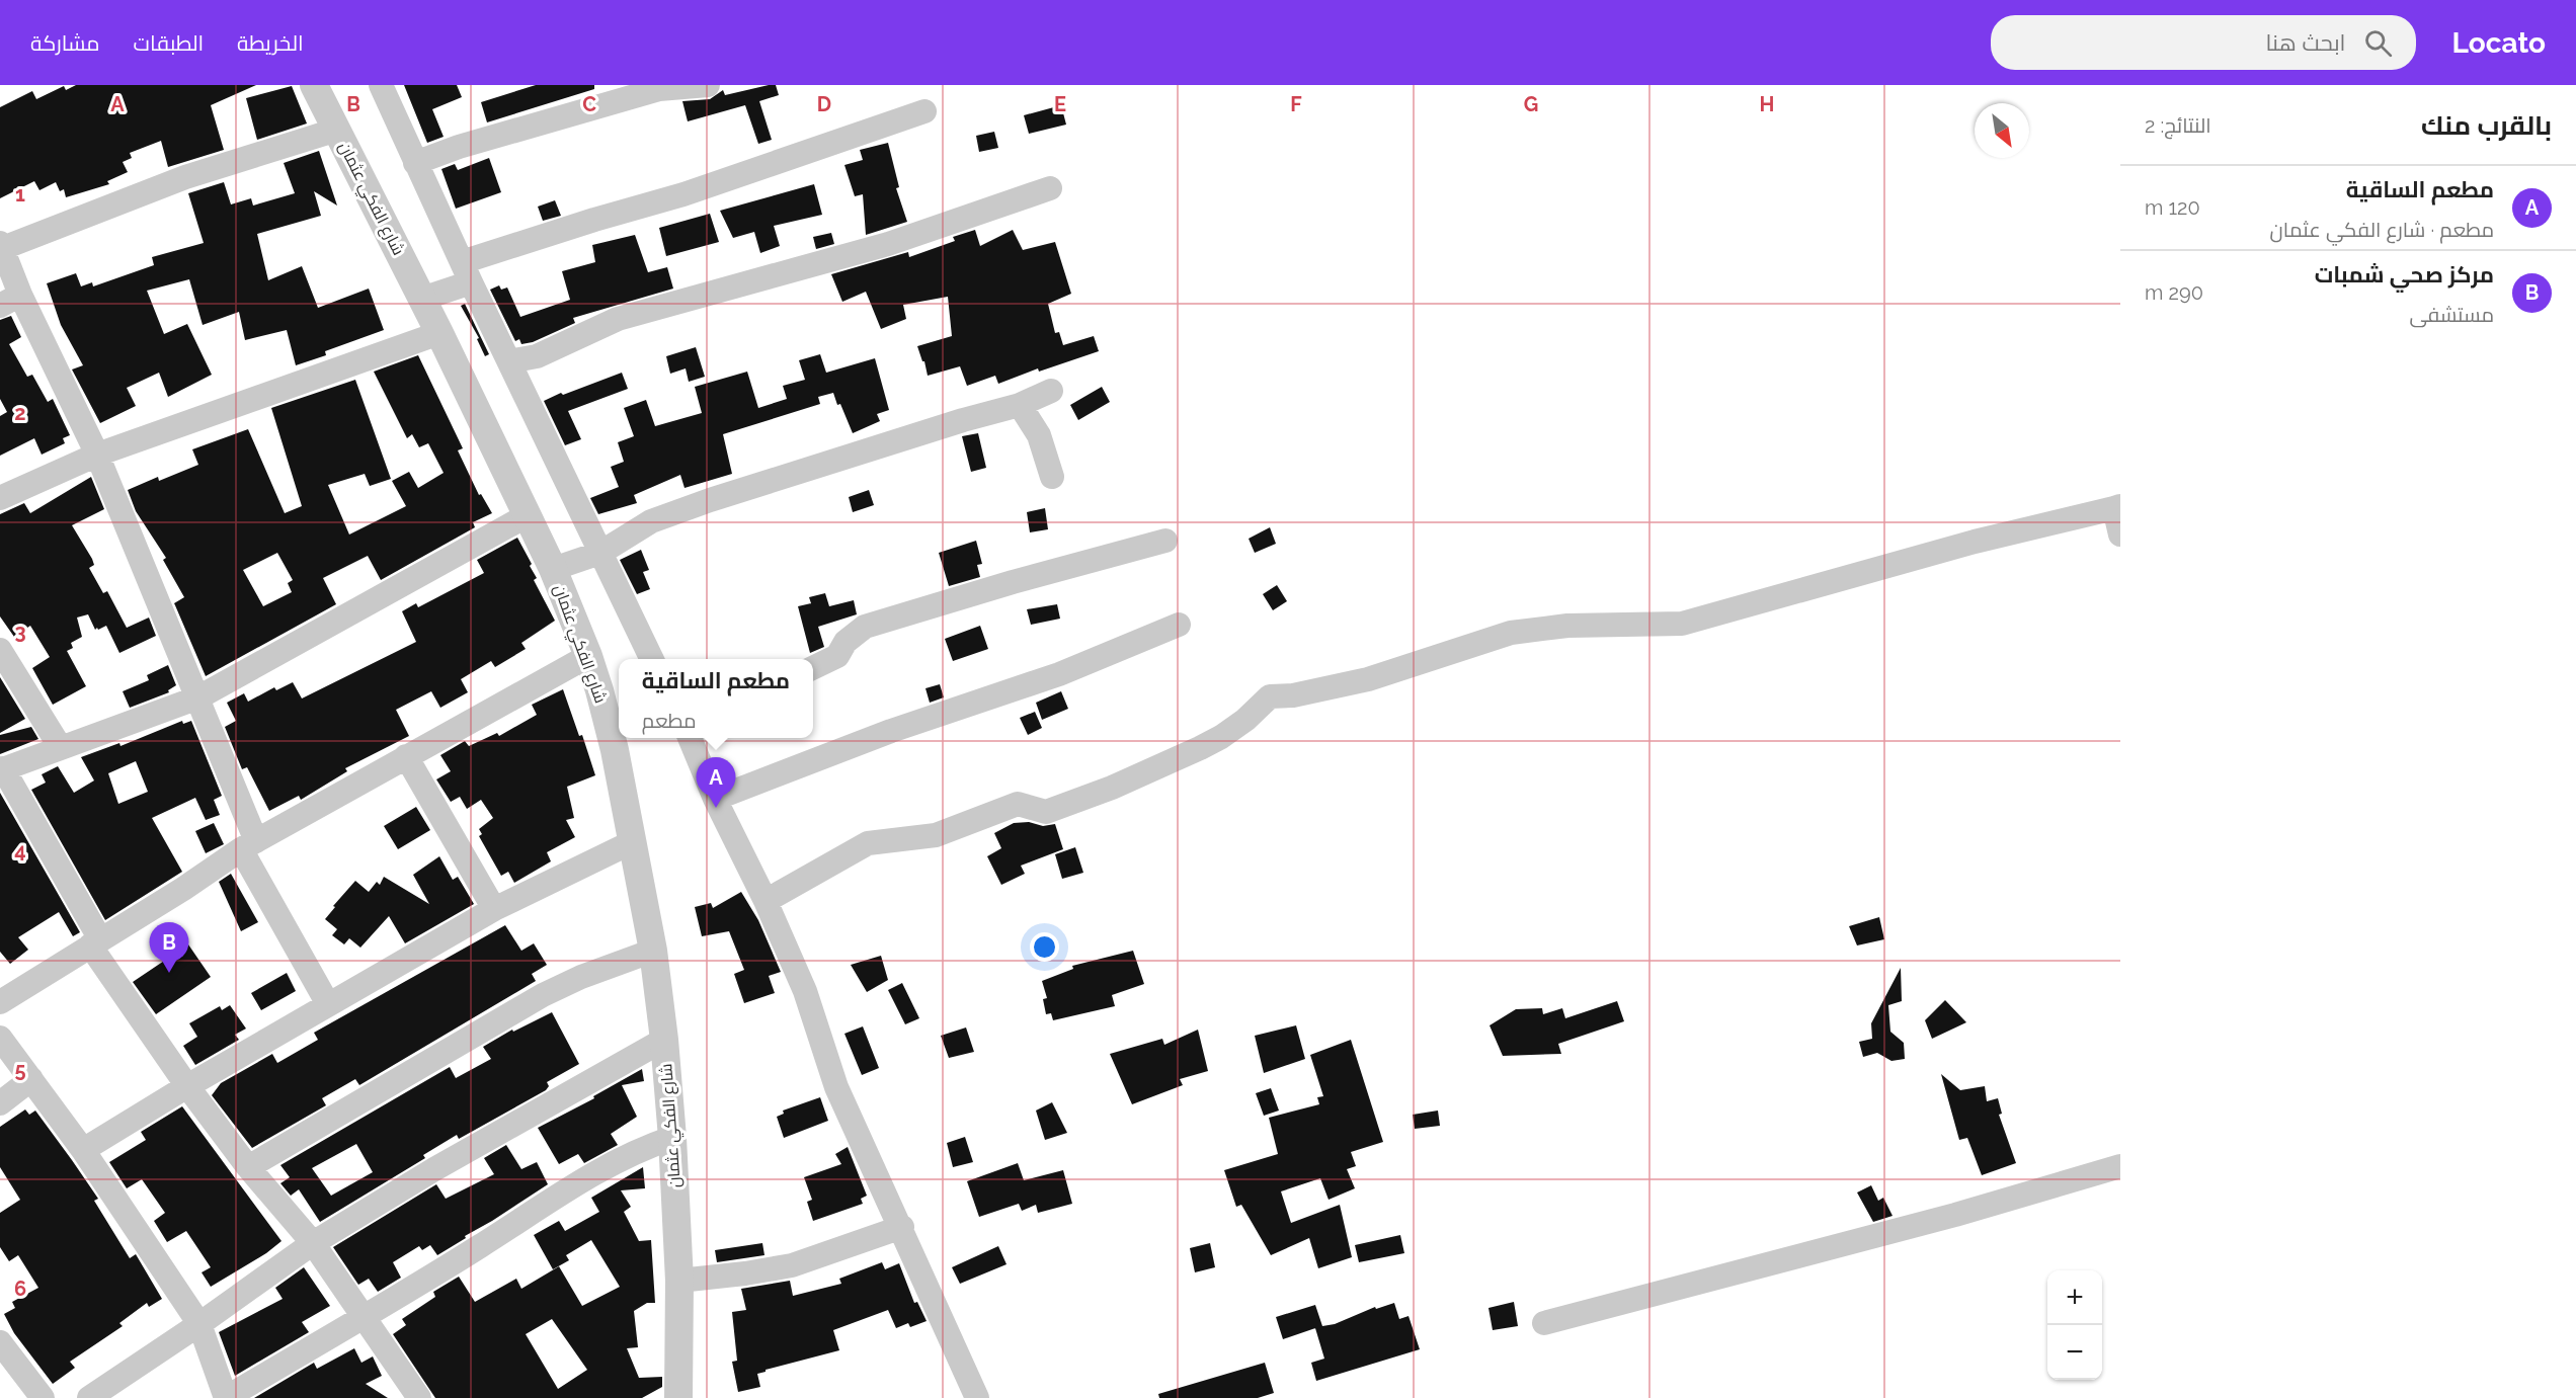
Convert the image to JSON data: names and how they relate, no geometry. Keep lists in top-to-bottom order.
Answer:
{
  "streets": {
    "street": ["شارع الفكي عثمان"]
  },
  "north": "bottom right",
  "page": {
    "header": "Locato",
    "search": "ابحث هنا",
    "nav": ["الخريطة", "الطبقات", "مشاركة"],
    "heading": ["بالقرب منك", "النتائج: 2"],
    "list": [
      {
        "mark": "A",
        "name": "مطعم الساقية",
        "note": "مطعم · شارع الفكي عثمان",
        "value": "120 m"
      },
      {
        "mark": "B",
        "name": "مركز صحي شمبات",
        "note": "مستشفى",
        "value": "290 m"
      }
    ],
    "popup": ["مطعم الساقية", "مطعم"],
    "pins": ["A", "B"],
    "map_buttons": ["+", "−"]
  },
  "grid": {
    "columns": [
      "A",
      "B",
      "C",
      "D",
      "E",
      "F",
      "G",
      "H"
    ],
    "rows": [
      "1",
      "2",
      "3",
      "4",
      "5",
      "6"
    ]
  }
}
